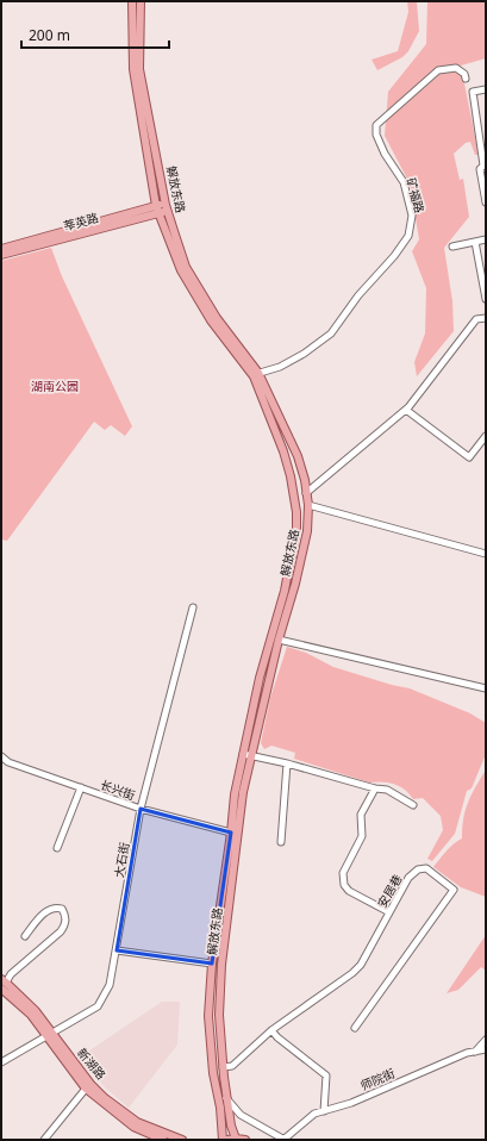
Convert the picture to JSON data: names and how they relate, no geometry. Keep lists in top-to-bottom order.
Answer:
{
  "streets": {
    "main road": ["解放东路", "莘英路", "新湖路"],
    "street": [
      "矿福路",
      "长兴街",
      "大石街",
      "安居巷",
      "师院街"
    ]
  },
  "crossings": [
    ["解放东路", "矿福路"],
    ["解放东路", "莘英路"],
    ["解放东路", "长兴街"],
    ["解放东路", "安居巷"],
    ["长兴街", "大石街"],
    ["大石街", "新湖路"]
  ],
  "parks": ["湖南公园"],
  "scale_bar": "200 m"
}
